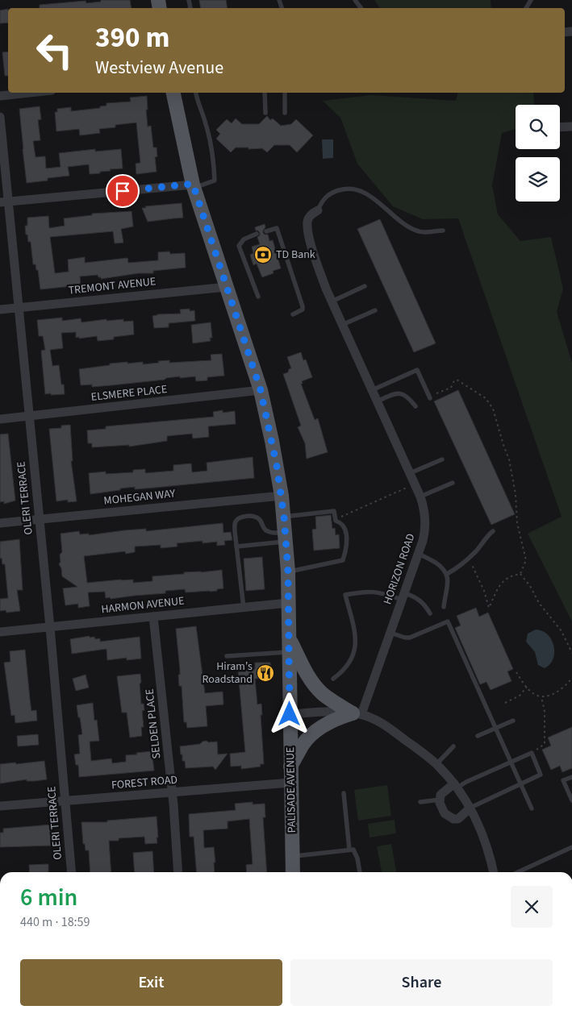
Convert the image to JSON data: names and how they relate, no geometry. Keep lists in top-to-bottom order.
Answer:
{
  "streets": {
    "main road": ["PALISADE AVENUE"],
    "street": [
      "TREMONT AVENUE",
      "ELSMERE PLACE",
      "MOHEGAN WAY",
      "OLERI TERRACE",
      "HORIZON ROAD",
      "HARMON AVENUE",
      "SELDEN PLACE",
      "FOREST ROAD"
    ]
  },
  "crossings": [
    ["TREMONT AVENUE", "OLERI TERRACE"],
    ["TREMONT AVENUE", "PALISADE AVENUE"],
    ["ELSMERE PLACE", "OLERI TERRACE"],
    ["ELSMERE PLACE", "PALISADE AVENUE"],
    ["MOHEGAN WAY", "OLERI TERRACE"],
    ["MOHEGAN WAY", "PALISADE AVENUE"],
    ["OLERI TERRACE", "HARMON AVENUE"],
    ["OLERI TERRACE", "FOREST ROAD"],
    ["HARMON AVENUE", "SELDEN PLACE"],
    ["HARMON AVENUE", "PALISADE AVENUE"],
    ["SELDEN PLACE", "FOREST ROAD"],
    ["FOREST ROAD", "PALISADE AVENUE"]
  ],
  "places": {
    "bank": ["TD Bank"],
    "restaurant": ["Hiram's Roadstand"]
  },
  "page": {
    "turn": ["390 m", "Westview Avenue"],
    "heading": ["6 min", "440 m · 18:59"],
    "buttons": ["Exit", "Share"]
  }
}
